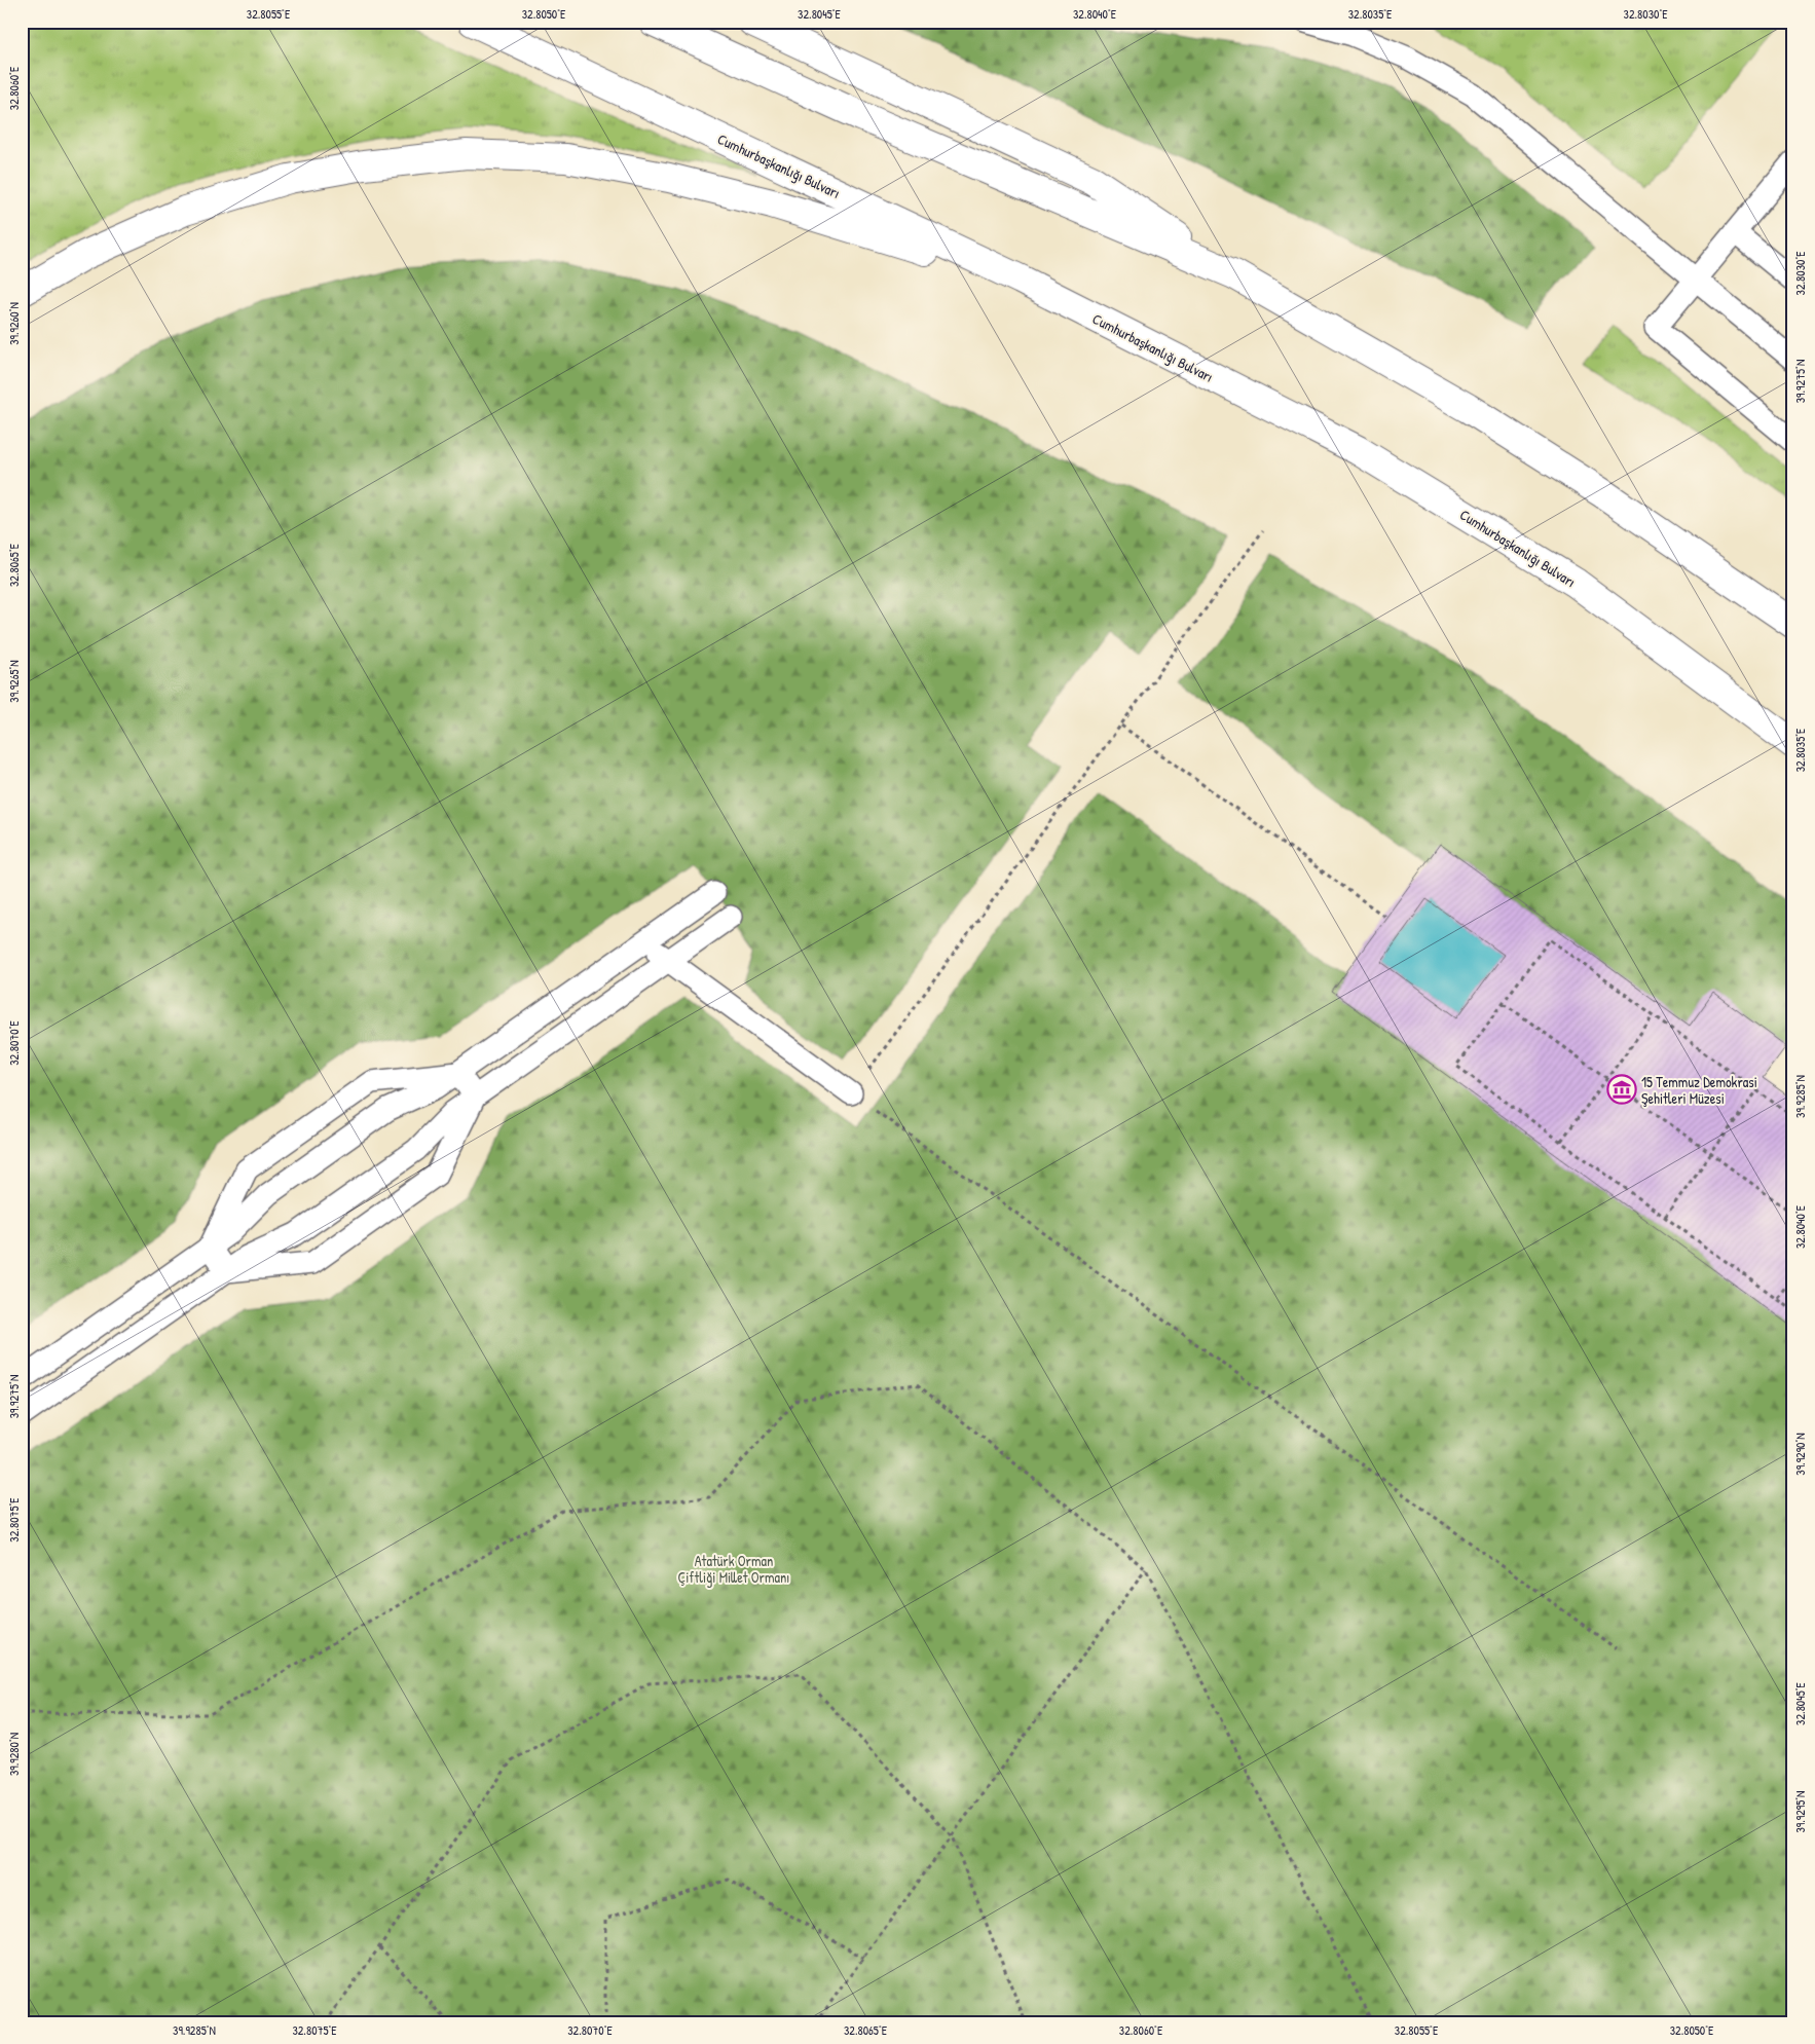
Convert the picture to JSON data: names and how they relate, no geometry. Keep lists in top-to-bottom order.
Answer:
{
  "streets": {
    "main road": ["Cumhurbaşkanlığı Bulvarı"]
  },
  "parks": ["Atatürk Orman Çiftliği Millet Ormanı"],
  "places": {
    "museum": ["15 Temmuz Demokrasi Şehitleri Müzesi"]
  },
  "coordinates": [
    "32.8055°E",
    "32.8050°E",
    "32.8045°E",
    "32.8040°E",
    "32.8035°E",
    "32.8030°E",
    "32.8060°E",
    "39.9260°N",
    "39.9275°N",
    "32.8065°E",
    "39.9265°N",
    "32.8070°E",
    "39.9285°N",
    "39.9290°N",
    "32.8075°E",
    "39.9280°N",
    "39.9295°N"
  ]
}
